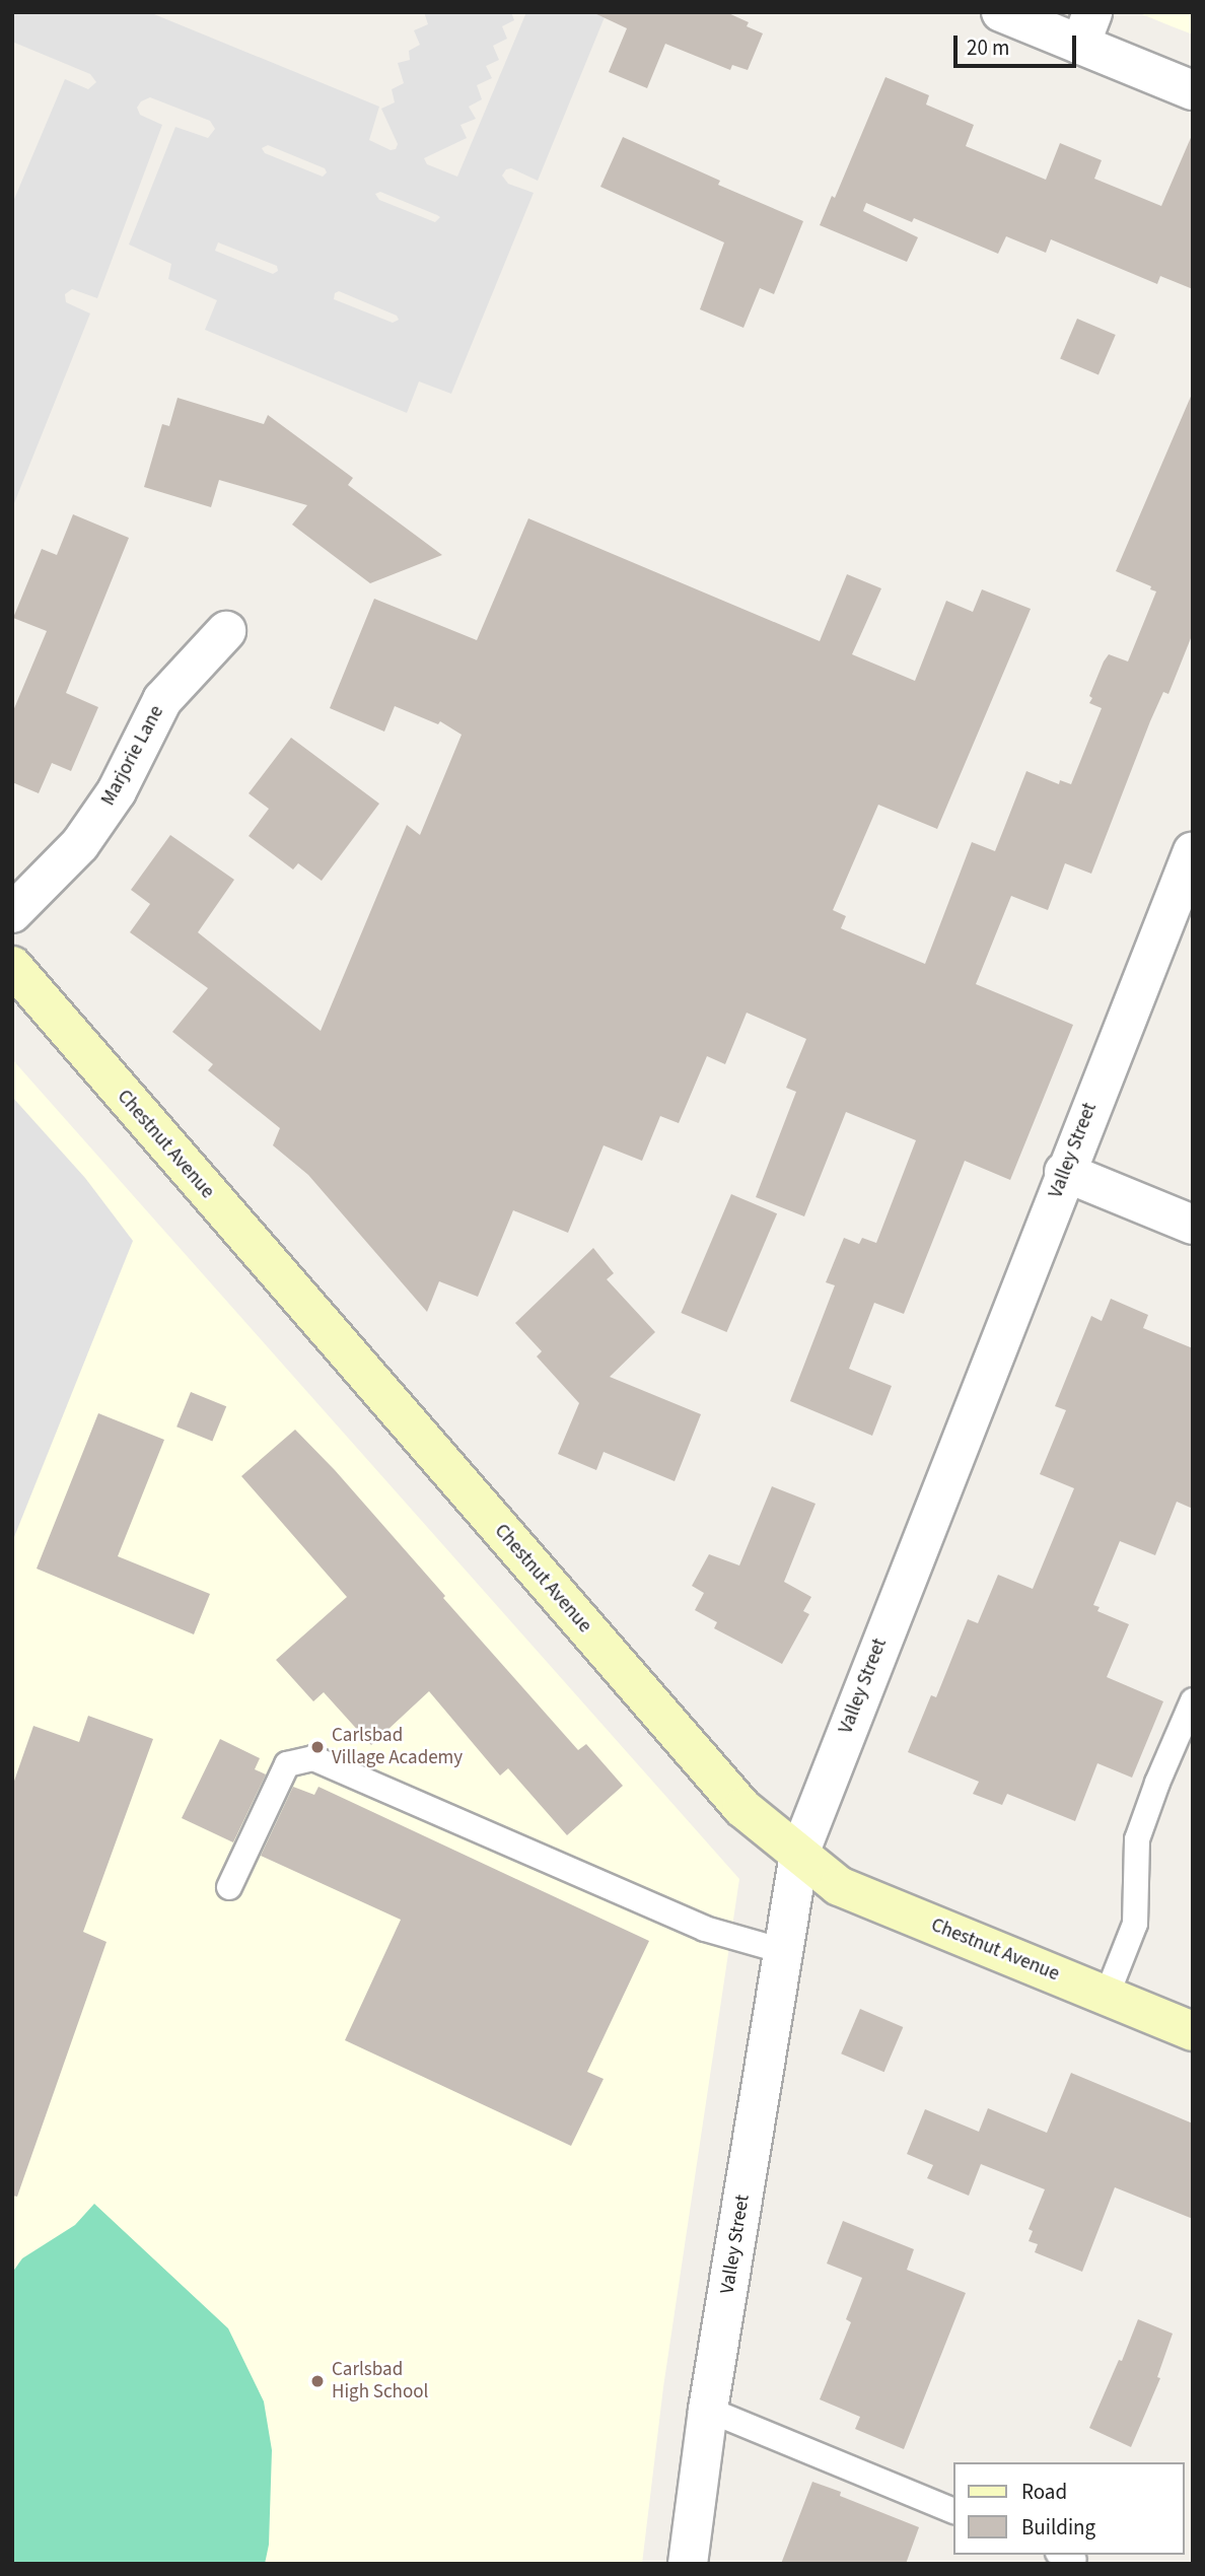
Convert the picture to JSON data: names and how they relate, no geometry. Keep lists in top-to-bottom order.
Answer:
{
  "streets": {
    "main road": ["Chestnut Avenue"],
    "street": ["Marjorie Lane", "Valley Street"]
  },
  "crossings": [
    ["Chestnut Avenue", "Valley Street"]
  ],
  "places": ["Carlsbad Village Academy", "Carlsbad High School"],
  "legend": ["Road", "Building"],
  "scale_bar": "20 m"
}
